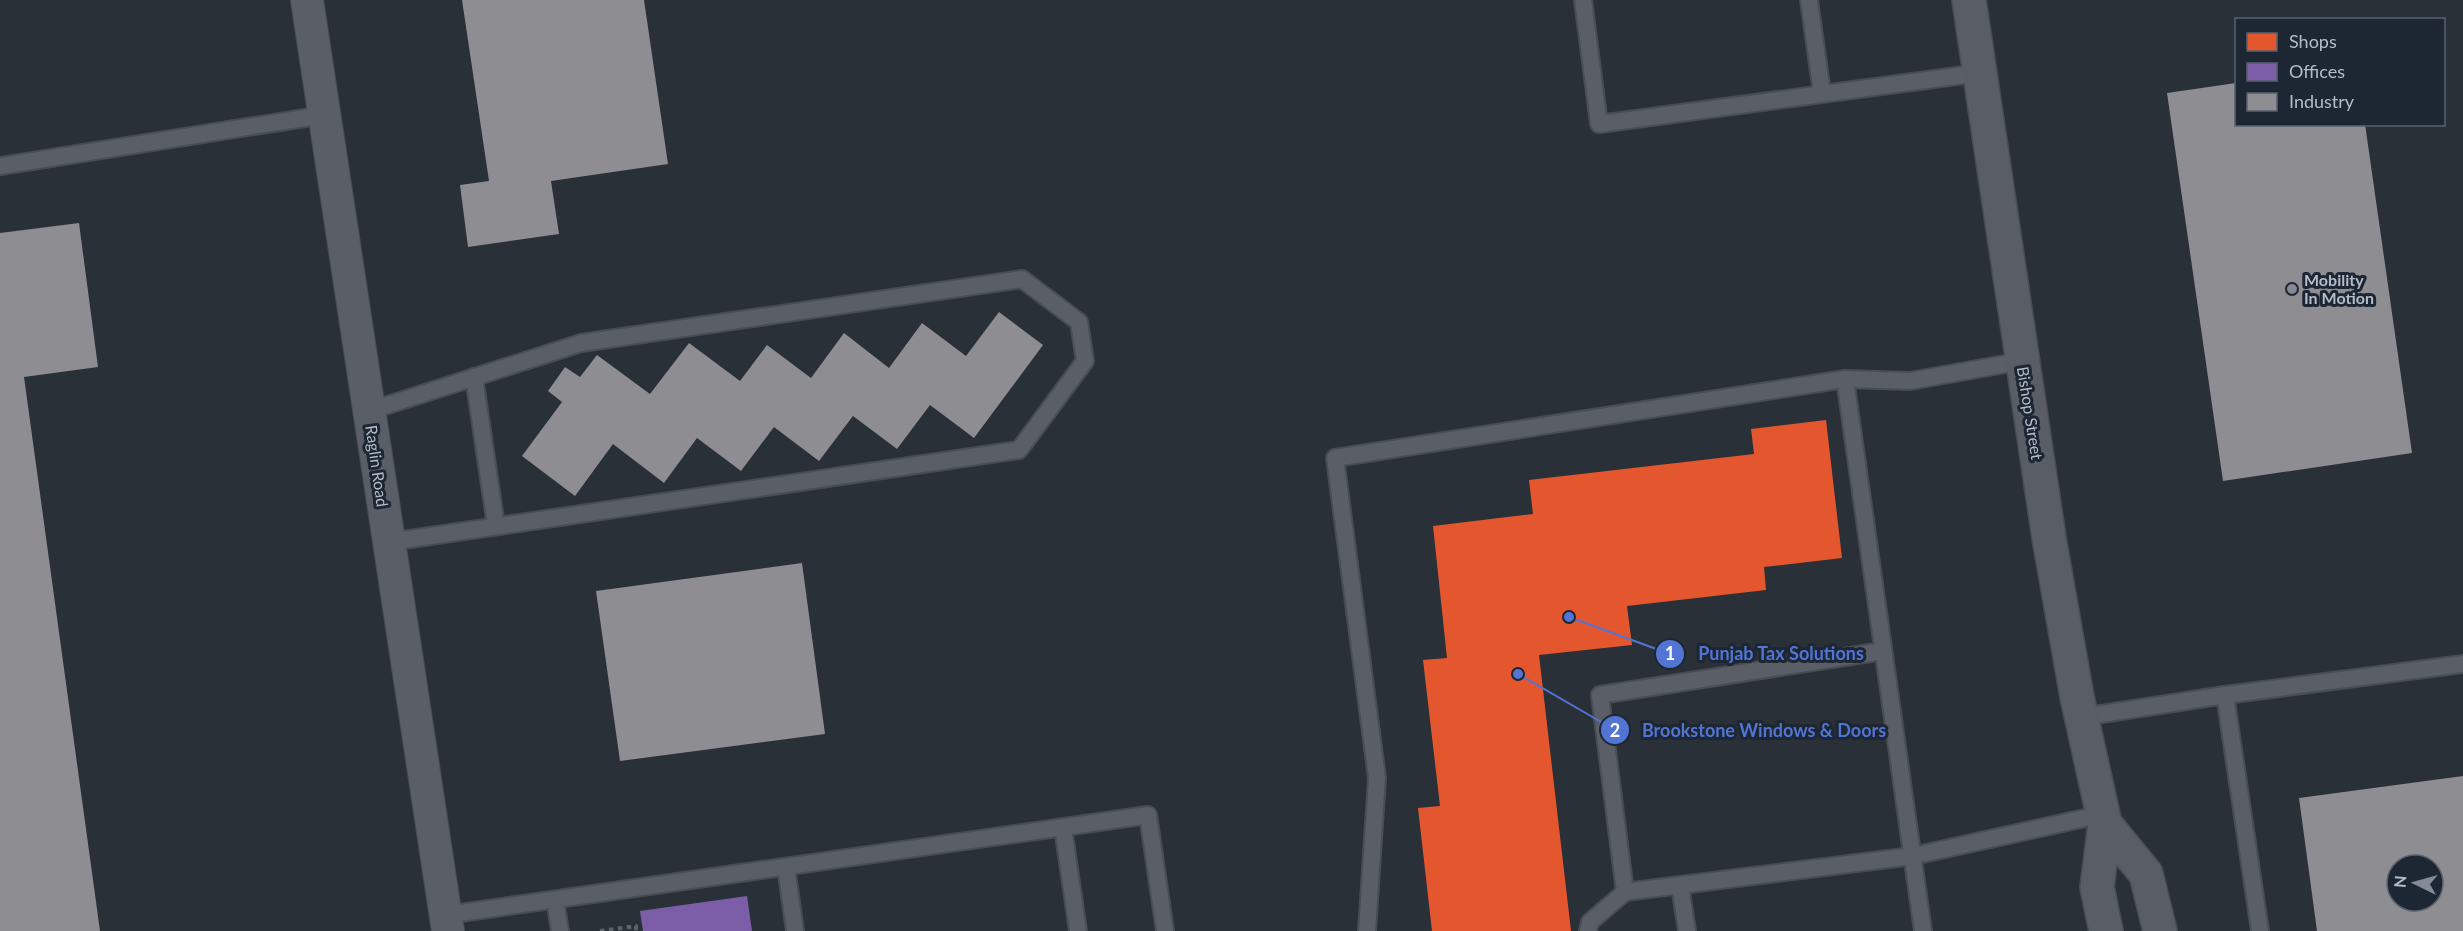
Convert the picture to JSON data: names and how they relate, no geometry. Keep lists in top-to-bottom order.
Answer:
{
  "streets": {
    "street": ["Bishop Street", "Raglin Road"]
  },
  "places": ["Mobility In Motion", "Punjab Tax Solutions", "Brookstone Windows & Doors"],
  "legend": ["Shops", "Offices", "Industry"],
  "north": "left"
}
